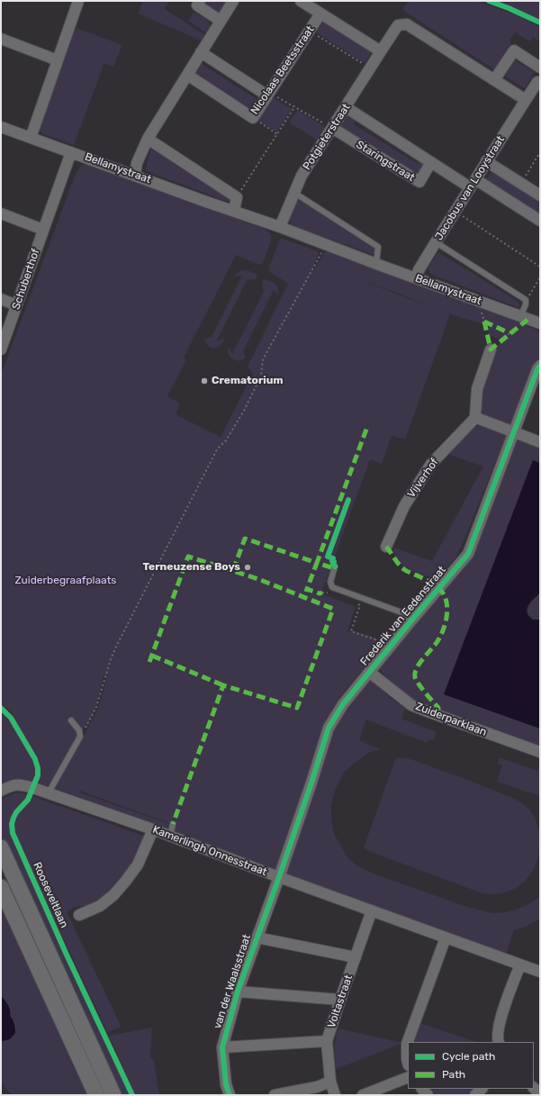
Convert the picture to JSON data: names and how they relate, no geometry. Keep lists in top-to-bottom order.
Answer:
{
  "streets": {
    "street": [
      "Nicolaas Beetsstraat",
      "Potgieterstraat",
      "Staringstraat",
      "Bellamystraat",
      "Jacobus van Looystraat",
      "Schuberthof",
      "Vijverhof",
      "Frederik van Eedenstraat",
      "Zuiderparklaan",
      "Kamerlingh Onnesstraat",
      "van der Waalsstraat",
      "Voltastraat"
    ],
    "cycle path": ["Rooseveltlaan"]
  },
  "crossings": [
    ["Potgieterstraat", "Staringstraat"],
    ["Potgieterstraat", "Bellamystraat"],
    ["Bellamystraat", "Jacobus van Looystraat"],
    ["Bellamystraat", "Schuberthof"],
    ["Frederik van Eedenstraat", "Zuiderparklaan"],
    ["Frederik van Eedenstraat", "Kamerlingh Onnesstraat"],
    ["Frederik van Eedenstraat", "van der Waalsstraat"],
    ["Kamerlingh Onnesstraat", "van der Waalsstraat"],
    ["Kamerlingh Onnesstraat", "Voltastraat"],
    ["van der Waalsstraat", "Voltastraat"]
  ],
  "parks": ["Zuiderbegraafplaats"],
  "places": ["Crematorium", "Terneuzense Boys"],
  "legend": ["Cycle path", "Path"]
}
